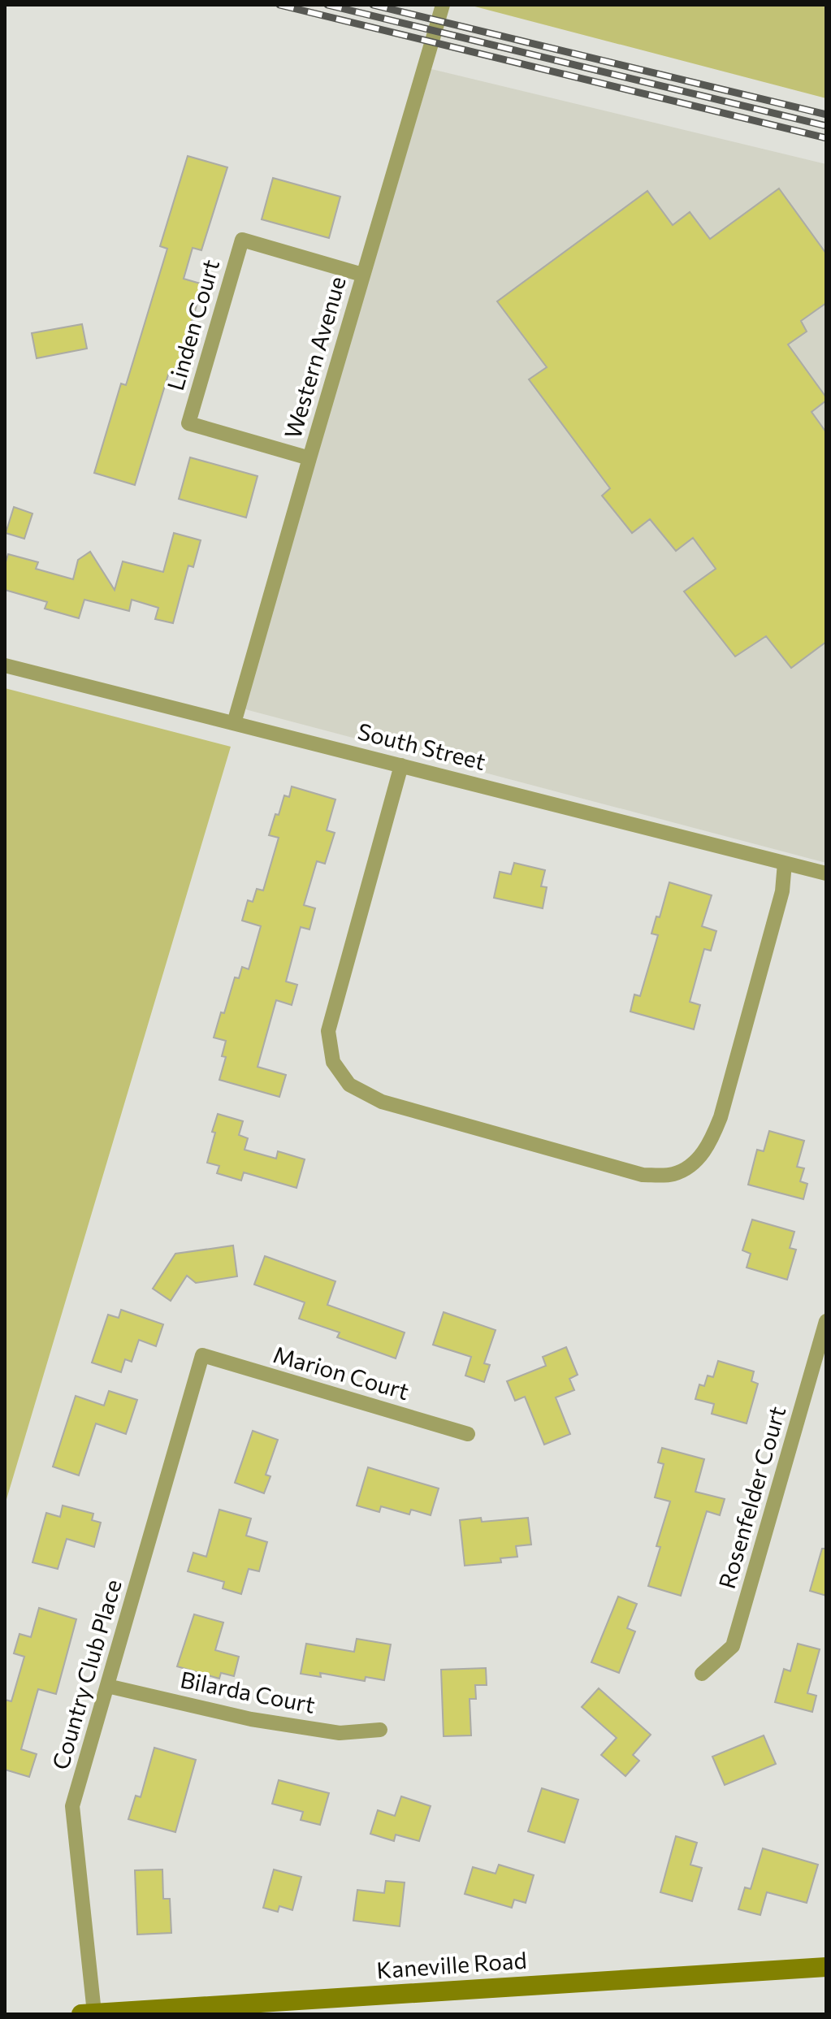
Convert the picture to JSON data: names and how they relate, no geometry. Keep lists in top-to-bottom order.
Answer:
{
  "streets": {
    "main road": ["Kaneville Road"],
    "street": [
      "Linden Court",
      "Western Avenue",
      "South Street",
      "Marion Court",
      "Rosenfelder Court",
      "Country Club Place",
      "Bilarda Court"
    ]
  },
  "crossings": [
    ["Linden Court", "Western Avenue"],
    ["Western Avenue", "South Street"],
    ["Marion Court", "Country Club Place"],
    ["Country Club Place", "Bilarda Court"],
    ["Country Club Place", "Kaneville Road"]
  ]
}
